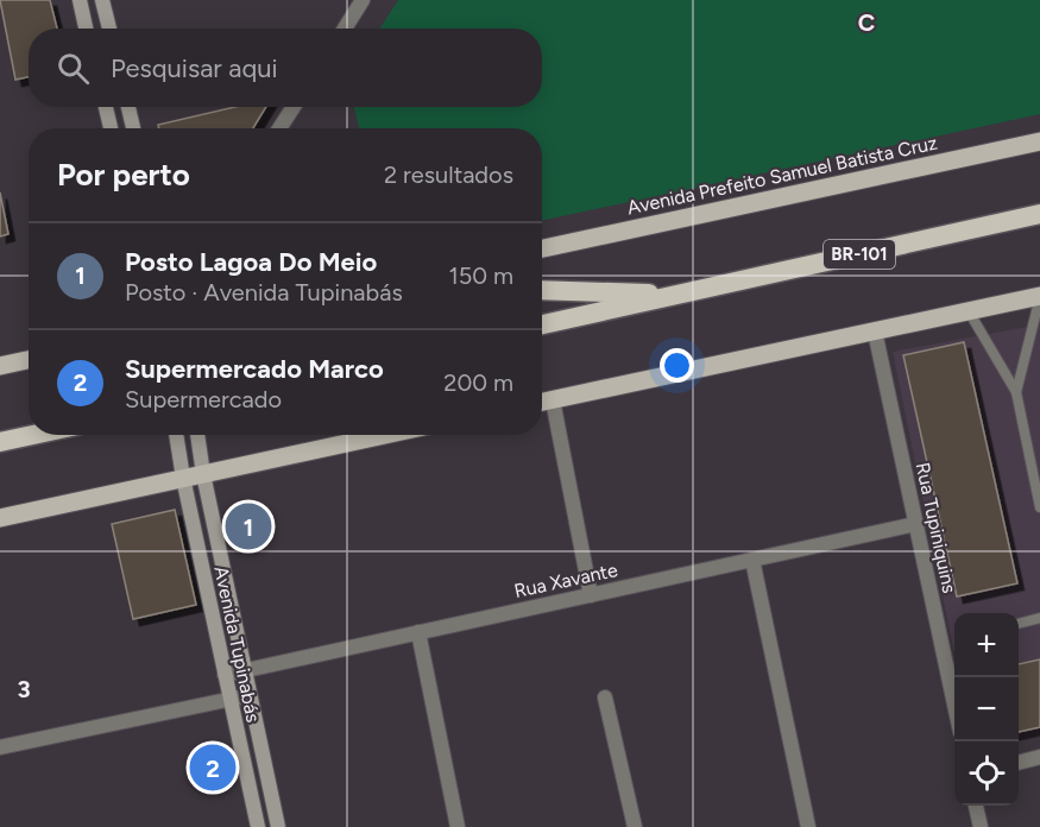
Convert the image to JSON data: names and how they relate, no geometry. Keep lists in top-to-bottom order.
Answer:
{
  "streets": {
    "highway": ["BR-101"],
    "main road": ["Avenida Prefeito Samuel Batista Cruz", "Avenida Tupinabás"],
    "street": ["Rua Tupiniquins", "Rua Xavante"]
  },
  "crossings": [
    ["Rua Tupiniquins", "Rua Xavante"],
    ["Rua Xavante", "Avenida Tupinabás"]
  ],
  "page": {
    "search": "Pesquisar aqui",
    "heading": ["Por perto", "2 resultados"],
    "list": [
      {
        "mark": "1",
        "name": "Posto Lagoa Do Meio",
        "note": "Posto · Avenida Tupinabás",
        "value": "150 m"
      },
      {
        "mark": "2",
        "name": "Supermercado Marco",
        "note": "Supermercado",
        "value": "200 m"
      }
    ],
    "pins": ["1", "2"],
    "map_buttons": ["+", "−"]
  },
  "grid": {
    "columns": ["C"],
    "rows": ["3"]
  }
}
